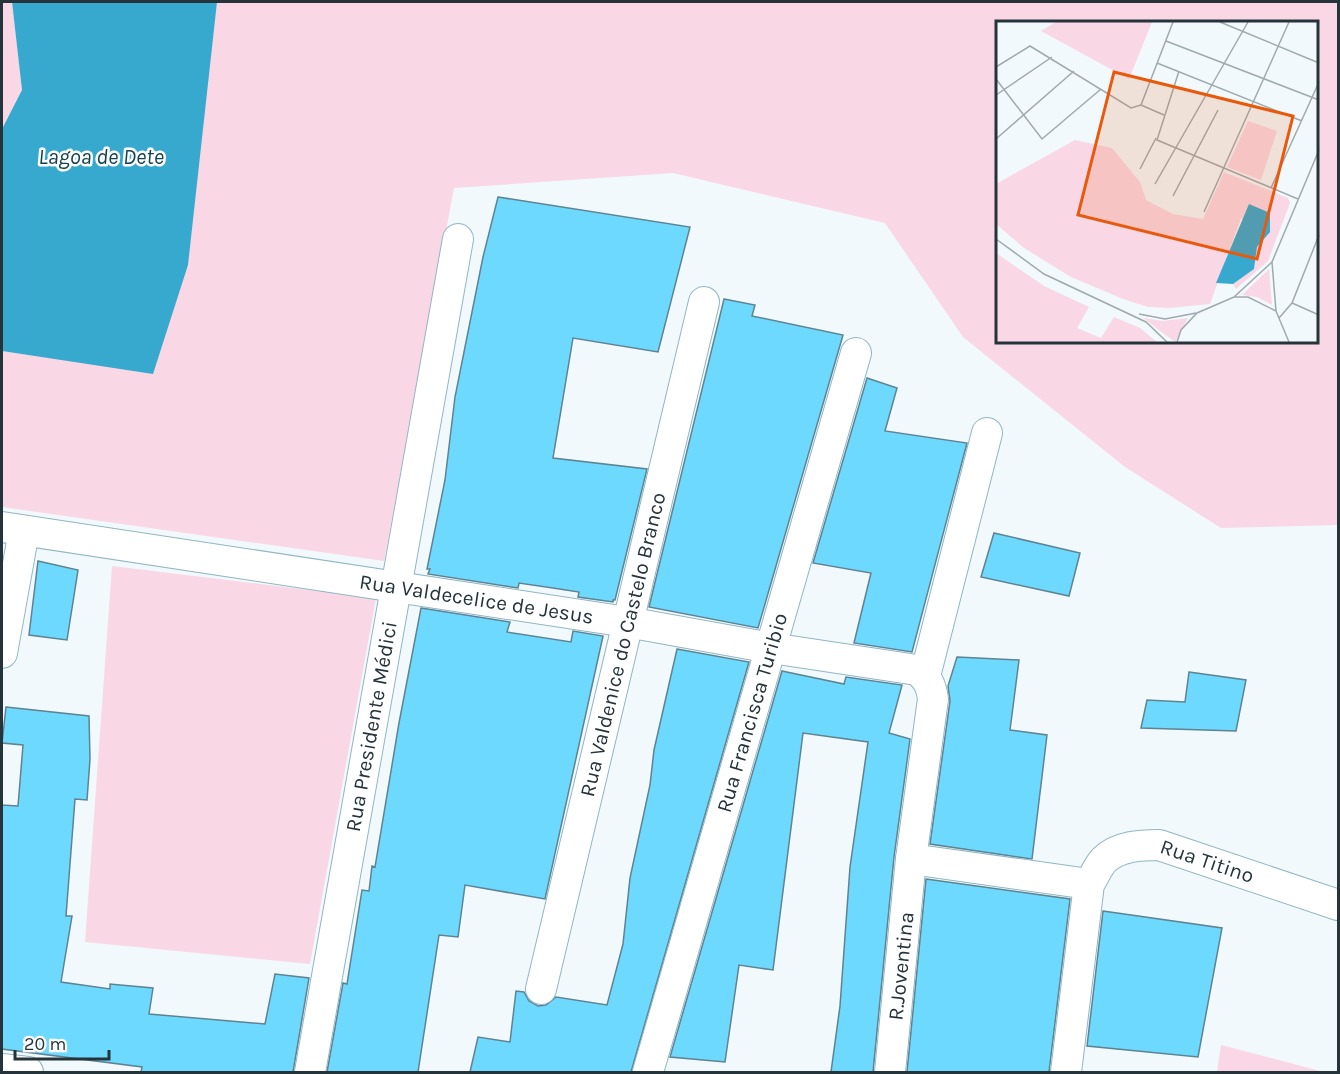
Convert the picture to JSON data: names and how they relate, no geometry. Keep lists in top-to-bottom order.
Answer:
{
  "streets": {
    "street": [
      "Rua Valdecelice de Jesus",
      "Rua Valdenice do Castelo Branco",
      "Rua Francisca Turibio",
      "Rua Presidente Médici",
      "Rua Titino",
      "R.Joventina"
    ]
  },
  "crossings": [
    ["Rua Valdecelice de Jesus", "Rua Valdenice do Castelo Branco"],
    ["Rua Valdecelice de Jesus", "Rua Francisca Turibio"],
    ["Rua Valdecelice de Jesus", "Rua Presidente Médici"],
    ["Rua Valdecelice de Jesus", "R.Joventina"]
  ],
  "water": ["Lagoa de Dete"],
  "scale_bar": "20 m"
}
